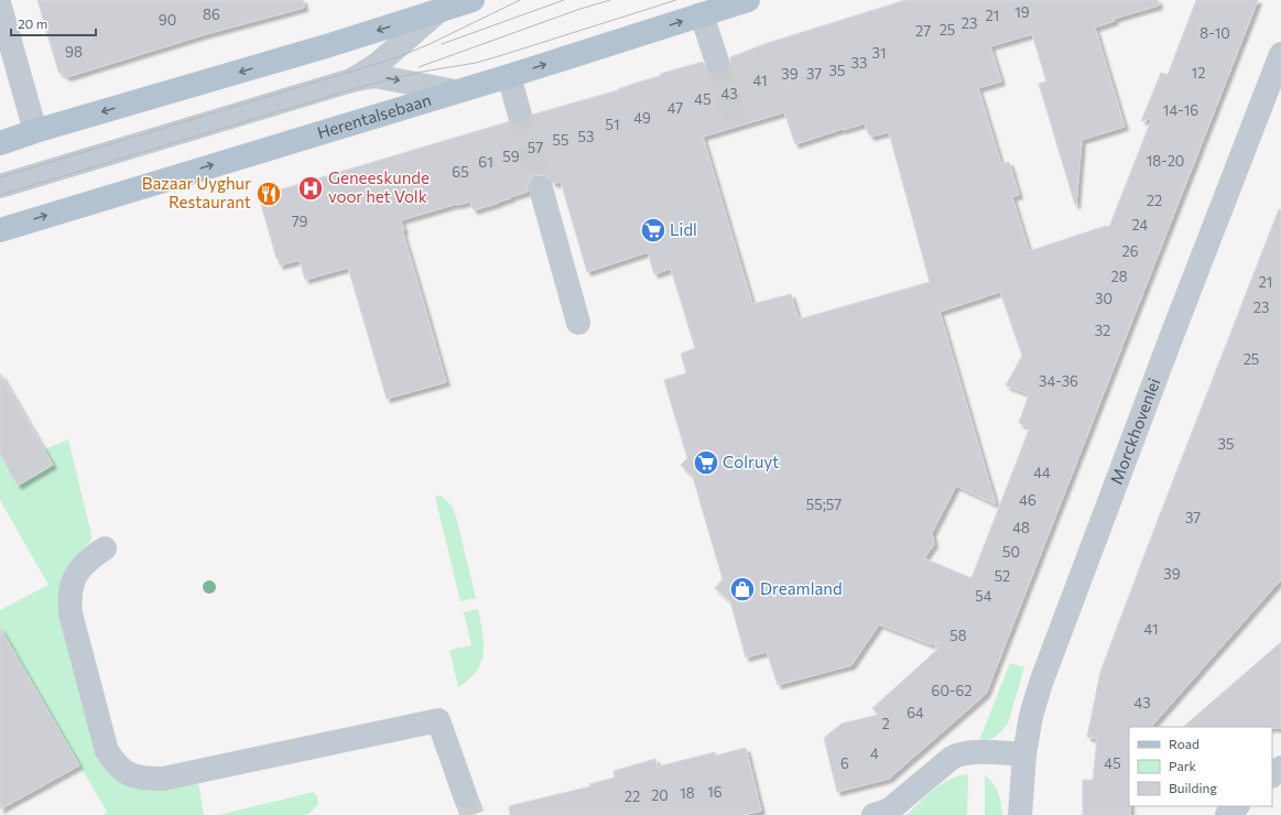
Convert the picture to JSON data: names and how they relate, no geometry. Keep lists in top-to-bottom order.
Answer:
{
  "streets": {
    "main road": ["Herentalsebaan"],
    "street": ["Morckhovenlei"]
  },
  "places": {
    "hospital": ["Geneeskunde voor het Volk"],
    "restaurant": ["Bazaar Uyghur Restaurant"],
    "supermarket": ["Lidl", "Colruyt"],
    "shop": ["Dreamland"]
  },
  "house_numbers": [
    "19",
    "86",
    "21",
    "90",
    "23",
    "25",
    "27",
    "8-10",
    "98",
    "31",
    "33",
    "35",
    "12",
    "39",
    "37",
    "41",
    "43",
    "45",
    "47",
    "14-16",
    "49",
    "51",
    "53",
    "55",
    "57",
    "59",
    "18-20",
    "61",
    "65",
    "22",
    "79",
    "24",
    "26",
    "28",
    "21",
    "30",
    "23",
    "32",
    "25",
    "34-36",
    "35",
    "44",
    "46",
    "55;57",
    "37",
    "48",
    "50",
    "39",
    "52",
    "54",
    "41",
    "58",
    "60-62",
    "43",
    "64",
    "2",
    "4",
    "6",
    "45",
    "16",
    "18",
    "20",
    "22"
  ],
  "legend": ["Road", "Park", "Building"],
  "scale_bar": "20 m"
}
